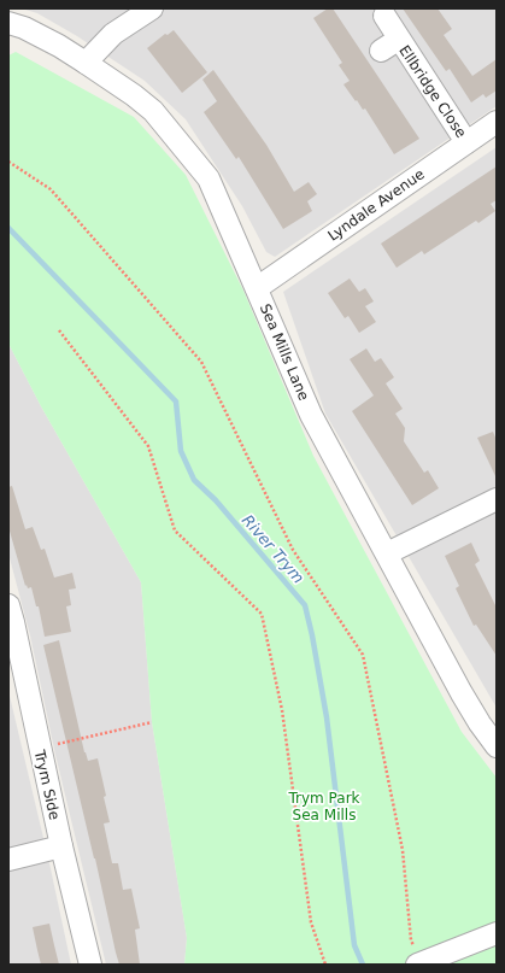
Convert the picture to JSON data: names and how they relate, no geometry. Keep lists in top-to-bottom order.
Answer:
{
  "streets": {
    "street": [
      "Ellbridge Close",
      "Lyndale Avenue",
      "Sea Mills Lane",
      "Trym Side"
    ]
  },
  "crossings": [
    ["Ellbridge Close", "Lyndale Avenue"],
    ["Lyndale Avenue", "Sea Mills Lane"]
  ],
  "water": ["River Trym"],
  "parks": ["Trym Park Sea Mills"]
}
